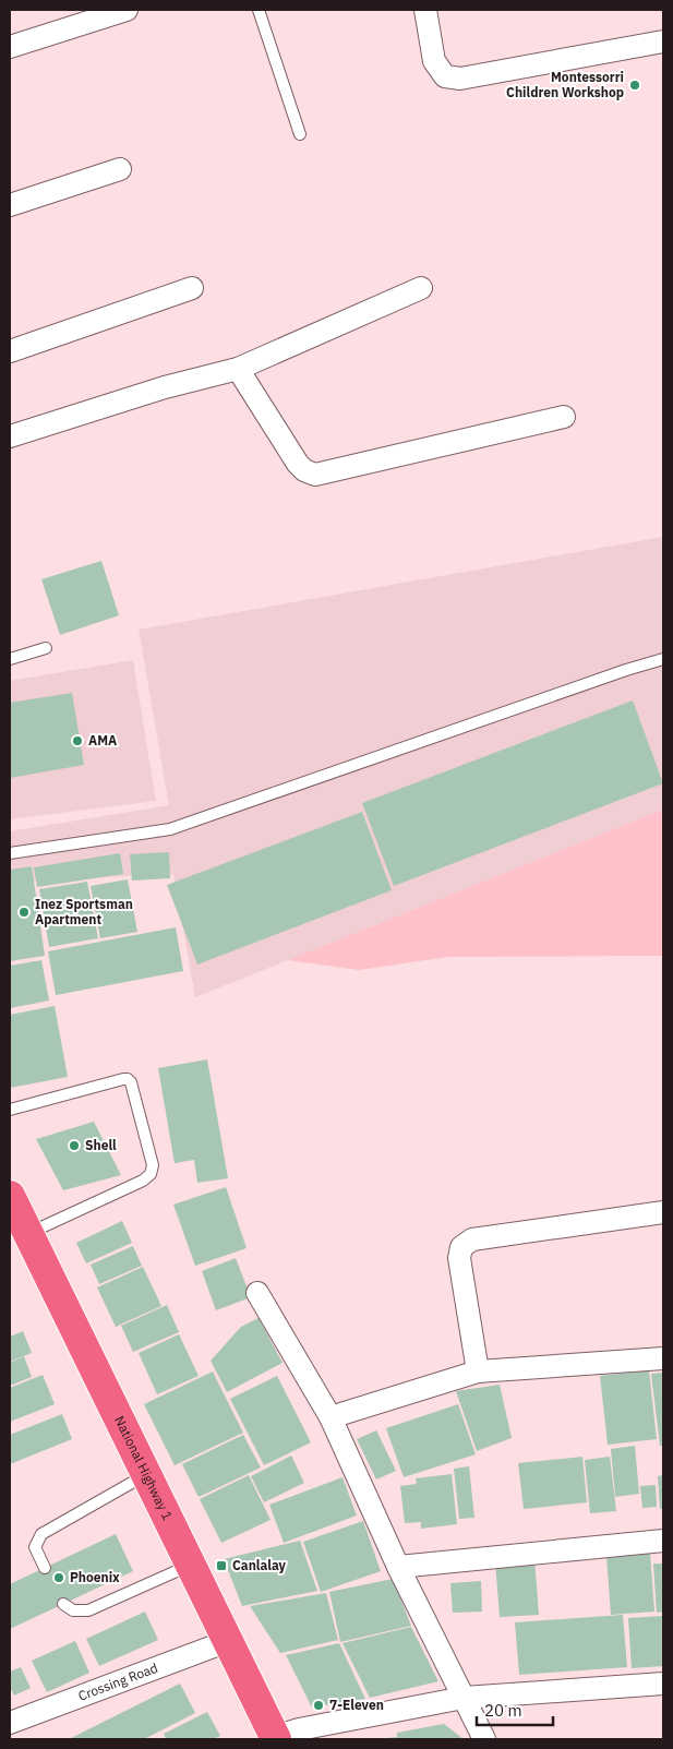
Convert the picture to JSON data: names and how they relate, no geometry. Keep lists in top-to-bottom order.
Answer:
{
  "streets": {
    "highway": ["National Highway 1"],
    "street": ["Crossing Road"]
  },
  "crossings": [
    ["National Highway 1", "Crossing Road"]
  ],
  "places": {
    "other": [
      "Montessorri Children Workshop",
      "AMA",
      "Inez Sportsman Apartment",
      "Shell",
      "Phoenix",
      "7-Eleven"
    ],
    "transit": ["Canlalay"]
  },
  "scale_bar": "20 m"
}
